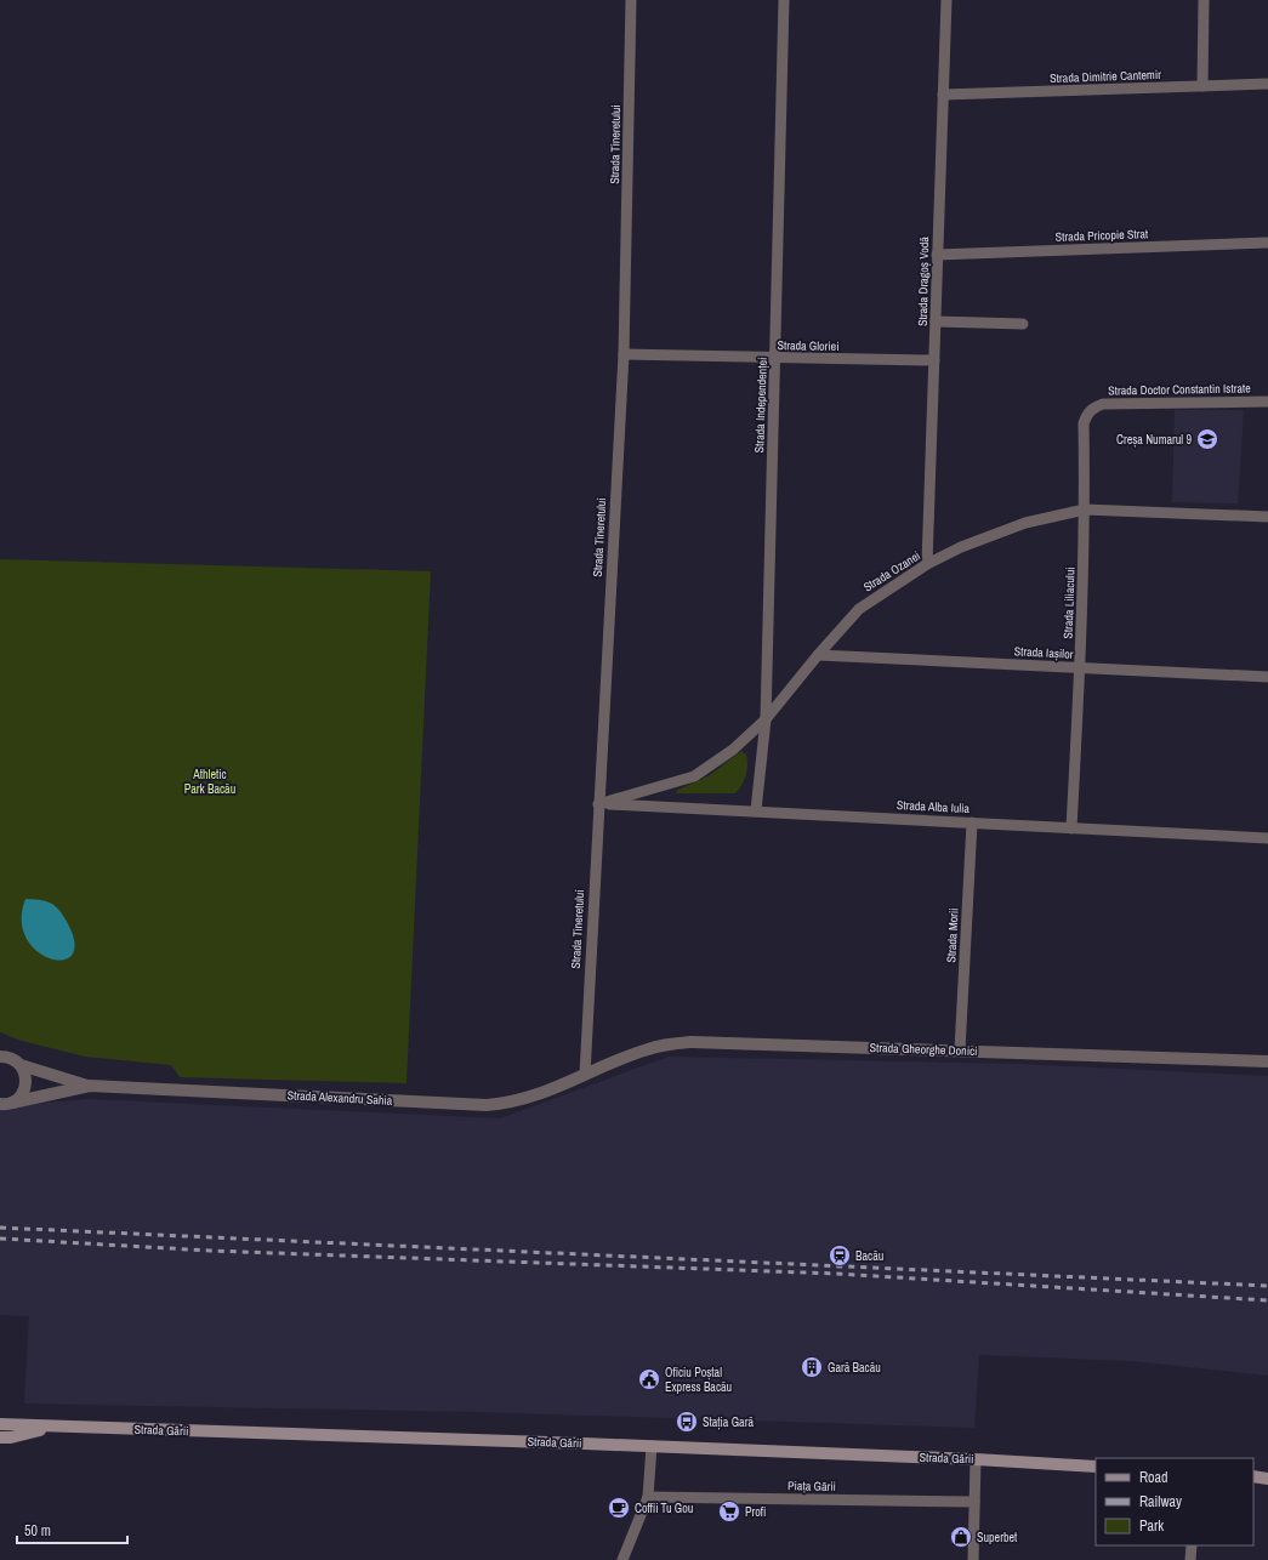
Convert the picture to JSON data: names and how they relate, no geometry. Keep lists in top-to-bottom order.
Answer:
{
  "streets": {
    "main road": ["Strada Gării"],
    "street": [
      "Strada Dimitrie Cantemir",
      "Strada Tineretului",
      "Strada Pricopie Strat",
      "Strada Dragoș Vodă",
      "Strada Gloriei",
      "Strada Doctor Constantin Istrate",
      "Strada Independenței",
      "Strada Ozanei",
      "Strada Liliacului",
      "Strada Iașilor",
      "Strada Alba Iulia",
      "Strada Morii",
      "Strada Gheorghe Donici",
      "Strada Alexandru Sahia",
      "Piața Gării"
    ]
  },
  "crossings": [
    ["Strada Dimitrie Cantemir", "Strada Dragoș Vodă"],
    ["Strada Tineretului", "Strada Gloriei"],
    ["Strada Tineretului", "Strada Ozanei"],
    ["Strada Tineretului", "Strada Alba Iulia"],
    ["Strada Tineretului", "Strada Gheorghe Donici"],
    ["Strada Tineretului", "Strada Alexandru Sahia"],
    ["Strada Pricopie Strat", "Strada Dragoș Vodă"],
    ["Strada Dragoș Vodă", "Strada Gloriei"],
    ["Strada Dragoș Vodă", "Strada Ozanei"],
    ["Strada Gloriei", "Strada Independenței"],
    ["Strada Doctor Constantin Istrate", "Strada Liliacului"],
    ["Strada Independenței", "Strada Ozanei"],
    ["Strada Independenței", "Strada Alba Iulia"],
    ["Strada Ozanei", "Strada Liliacului"],
    ["Strada Ozanei", "Strada Iașilor"],
    ["Strada Ozanei", "Strada Alba Iulia"],
    ["Strada Liliacului", "Strada Iașilor"],
    ["Strada Liliacului", "Strada Alba Iulia"],
    ["Strada Alba Iulia", "Strada Morii"],
    ["Strada Morii", "Strada Gheorghe Donici"],
    ["Strada Gheorghe Donici", "Strada Alexandru Sahia"]
  ],
  "parks": ["Athletic Park Bacău"],
  "places": {
    "school or university": ["Creșa Numarul 9"],
    "station": ["Bacău"],
    "building": ["Gară Bacău"],
    "public building": ["Oficiu Poștal Express Bacău"],
    "bus stop": ["Stația Gară"],
    "cafe": ["Coffii Tu Gou"],
    "supermarket": ["Profi"],
    "shop": ["Superbet"]
  },
  "legend": ["Road", "Railway", "Park"],
  "scale_bar": "50 m"
}
